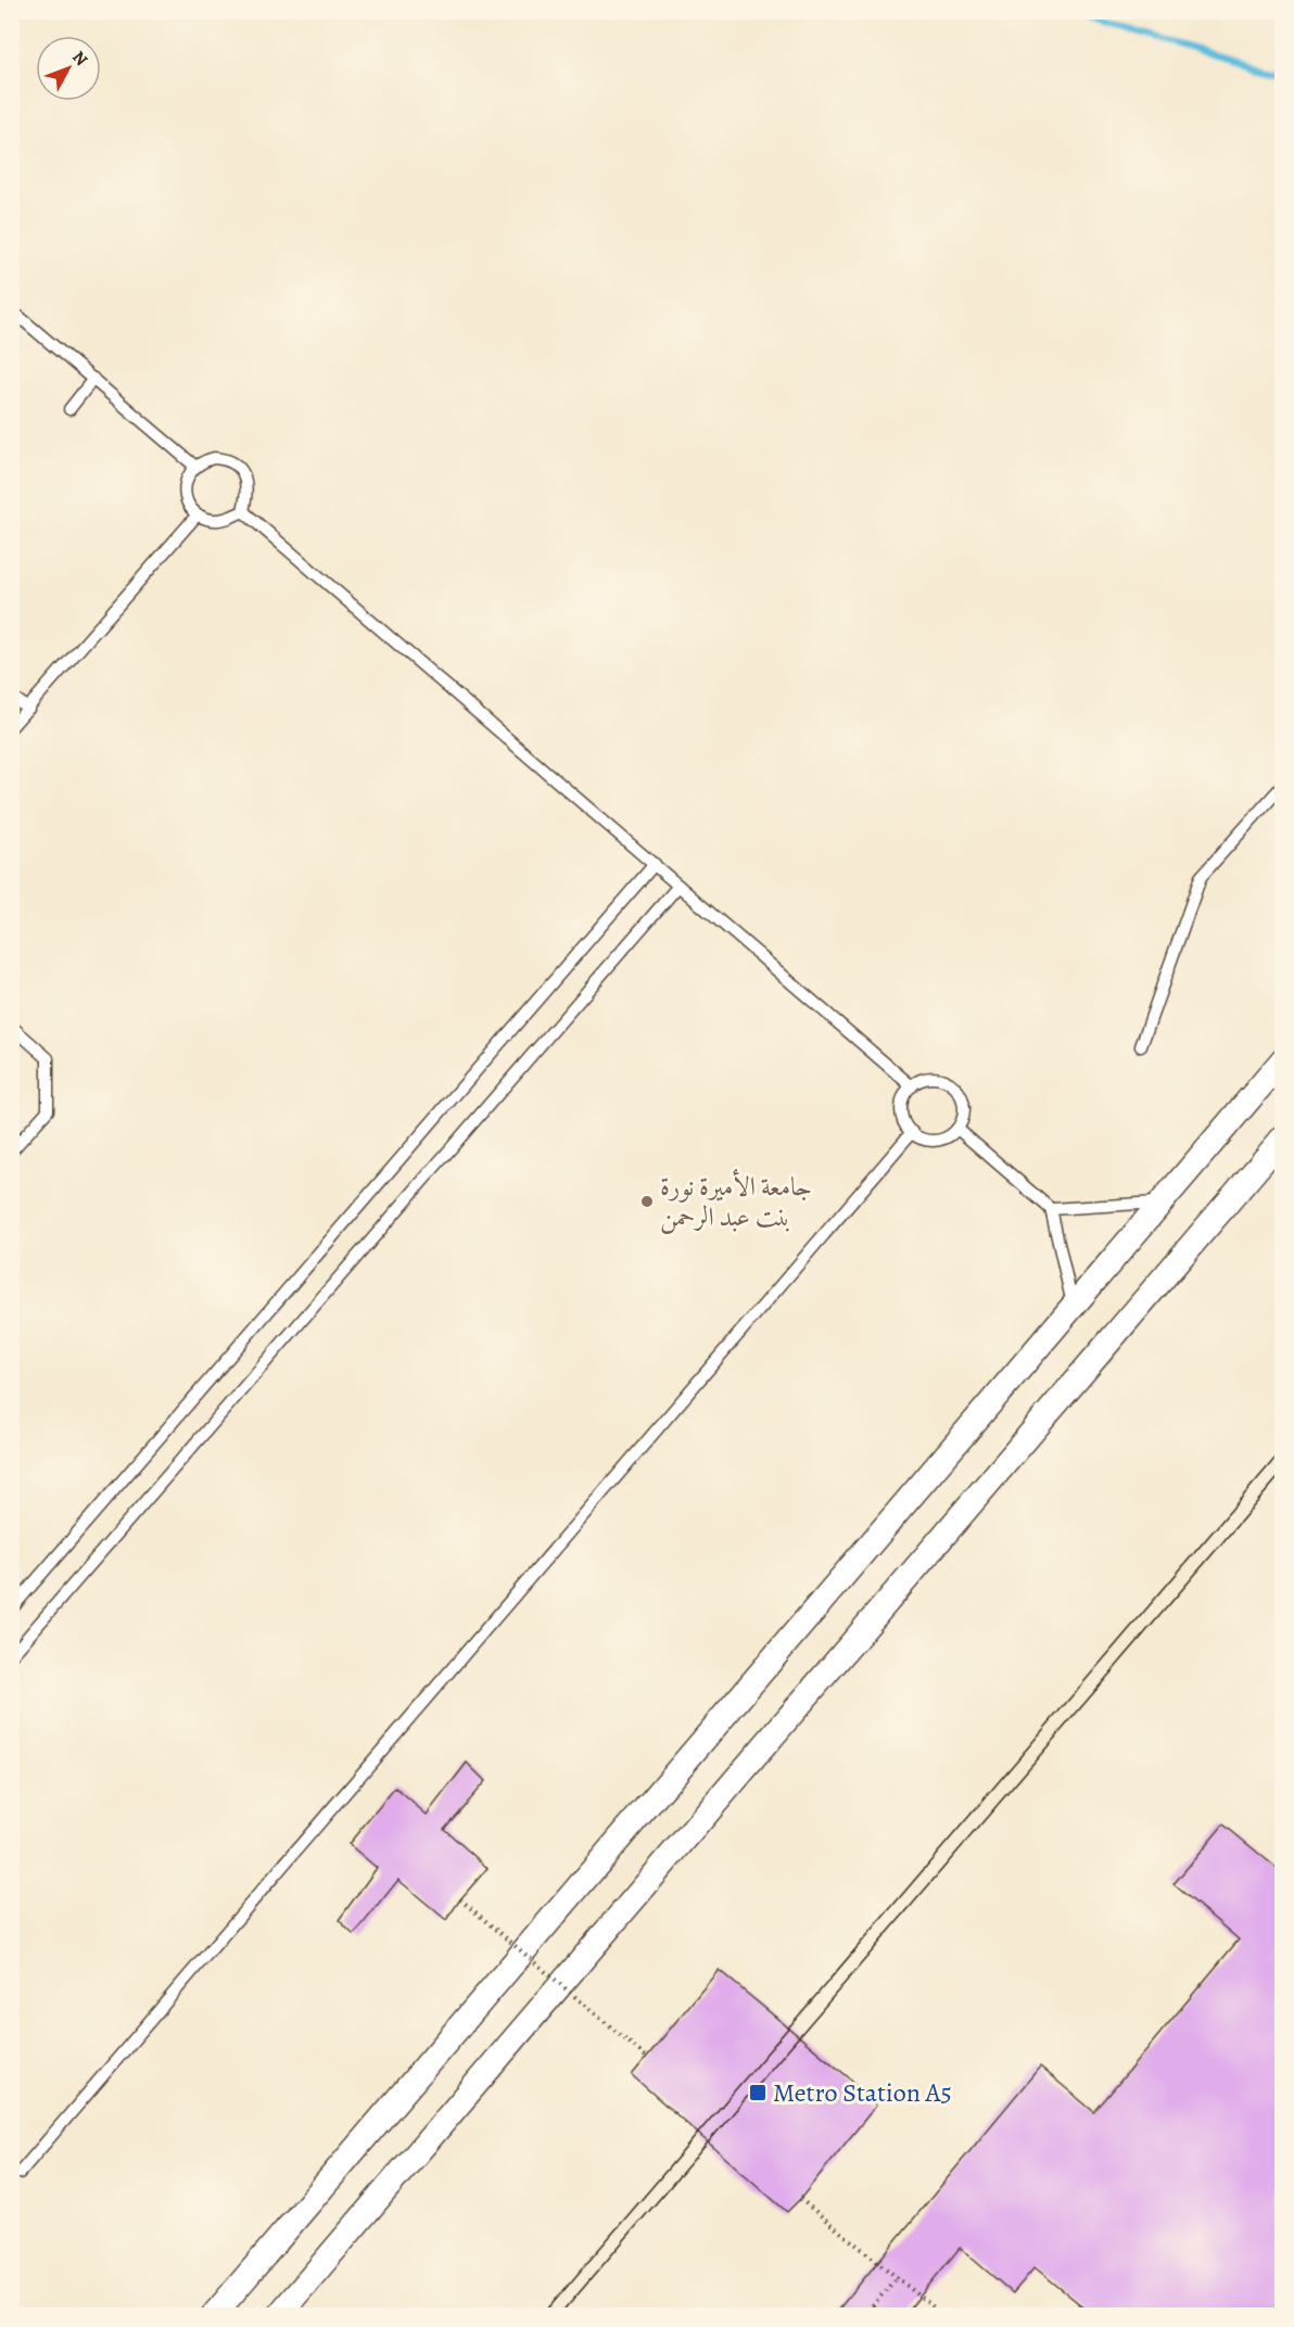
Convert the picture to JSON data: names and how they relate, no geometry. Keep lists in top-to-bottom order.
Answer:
{
  "places": {
    "other": ["جامعة الأميرة نورة بنت عبد الرحمن"],
    "transit": ["Metro Station A5"]
  },
  "north": "top right"
}
